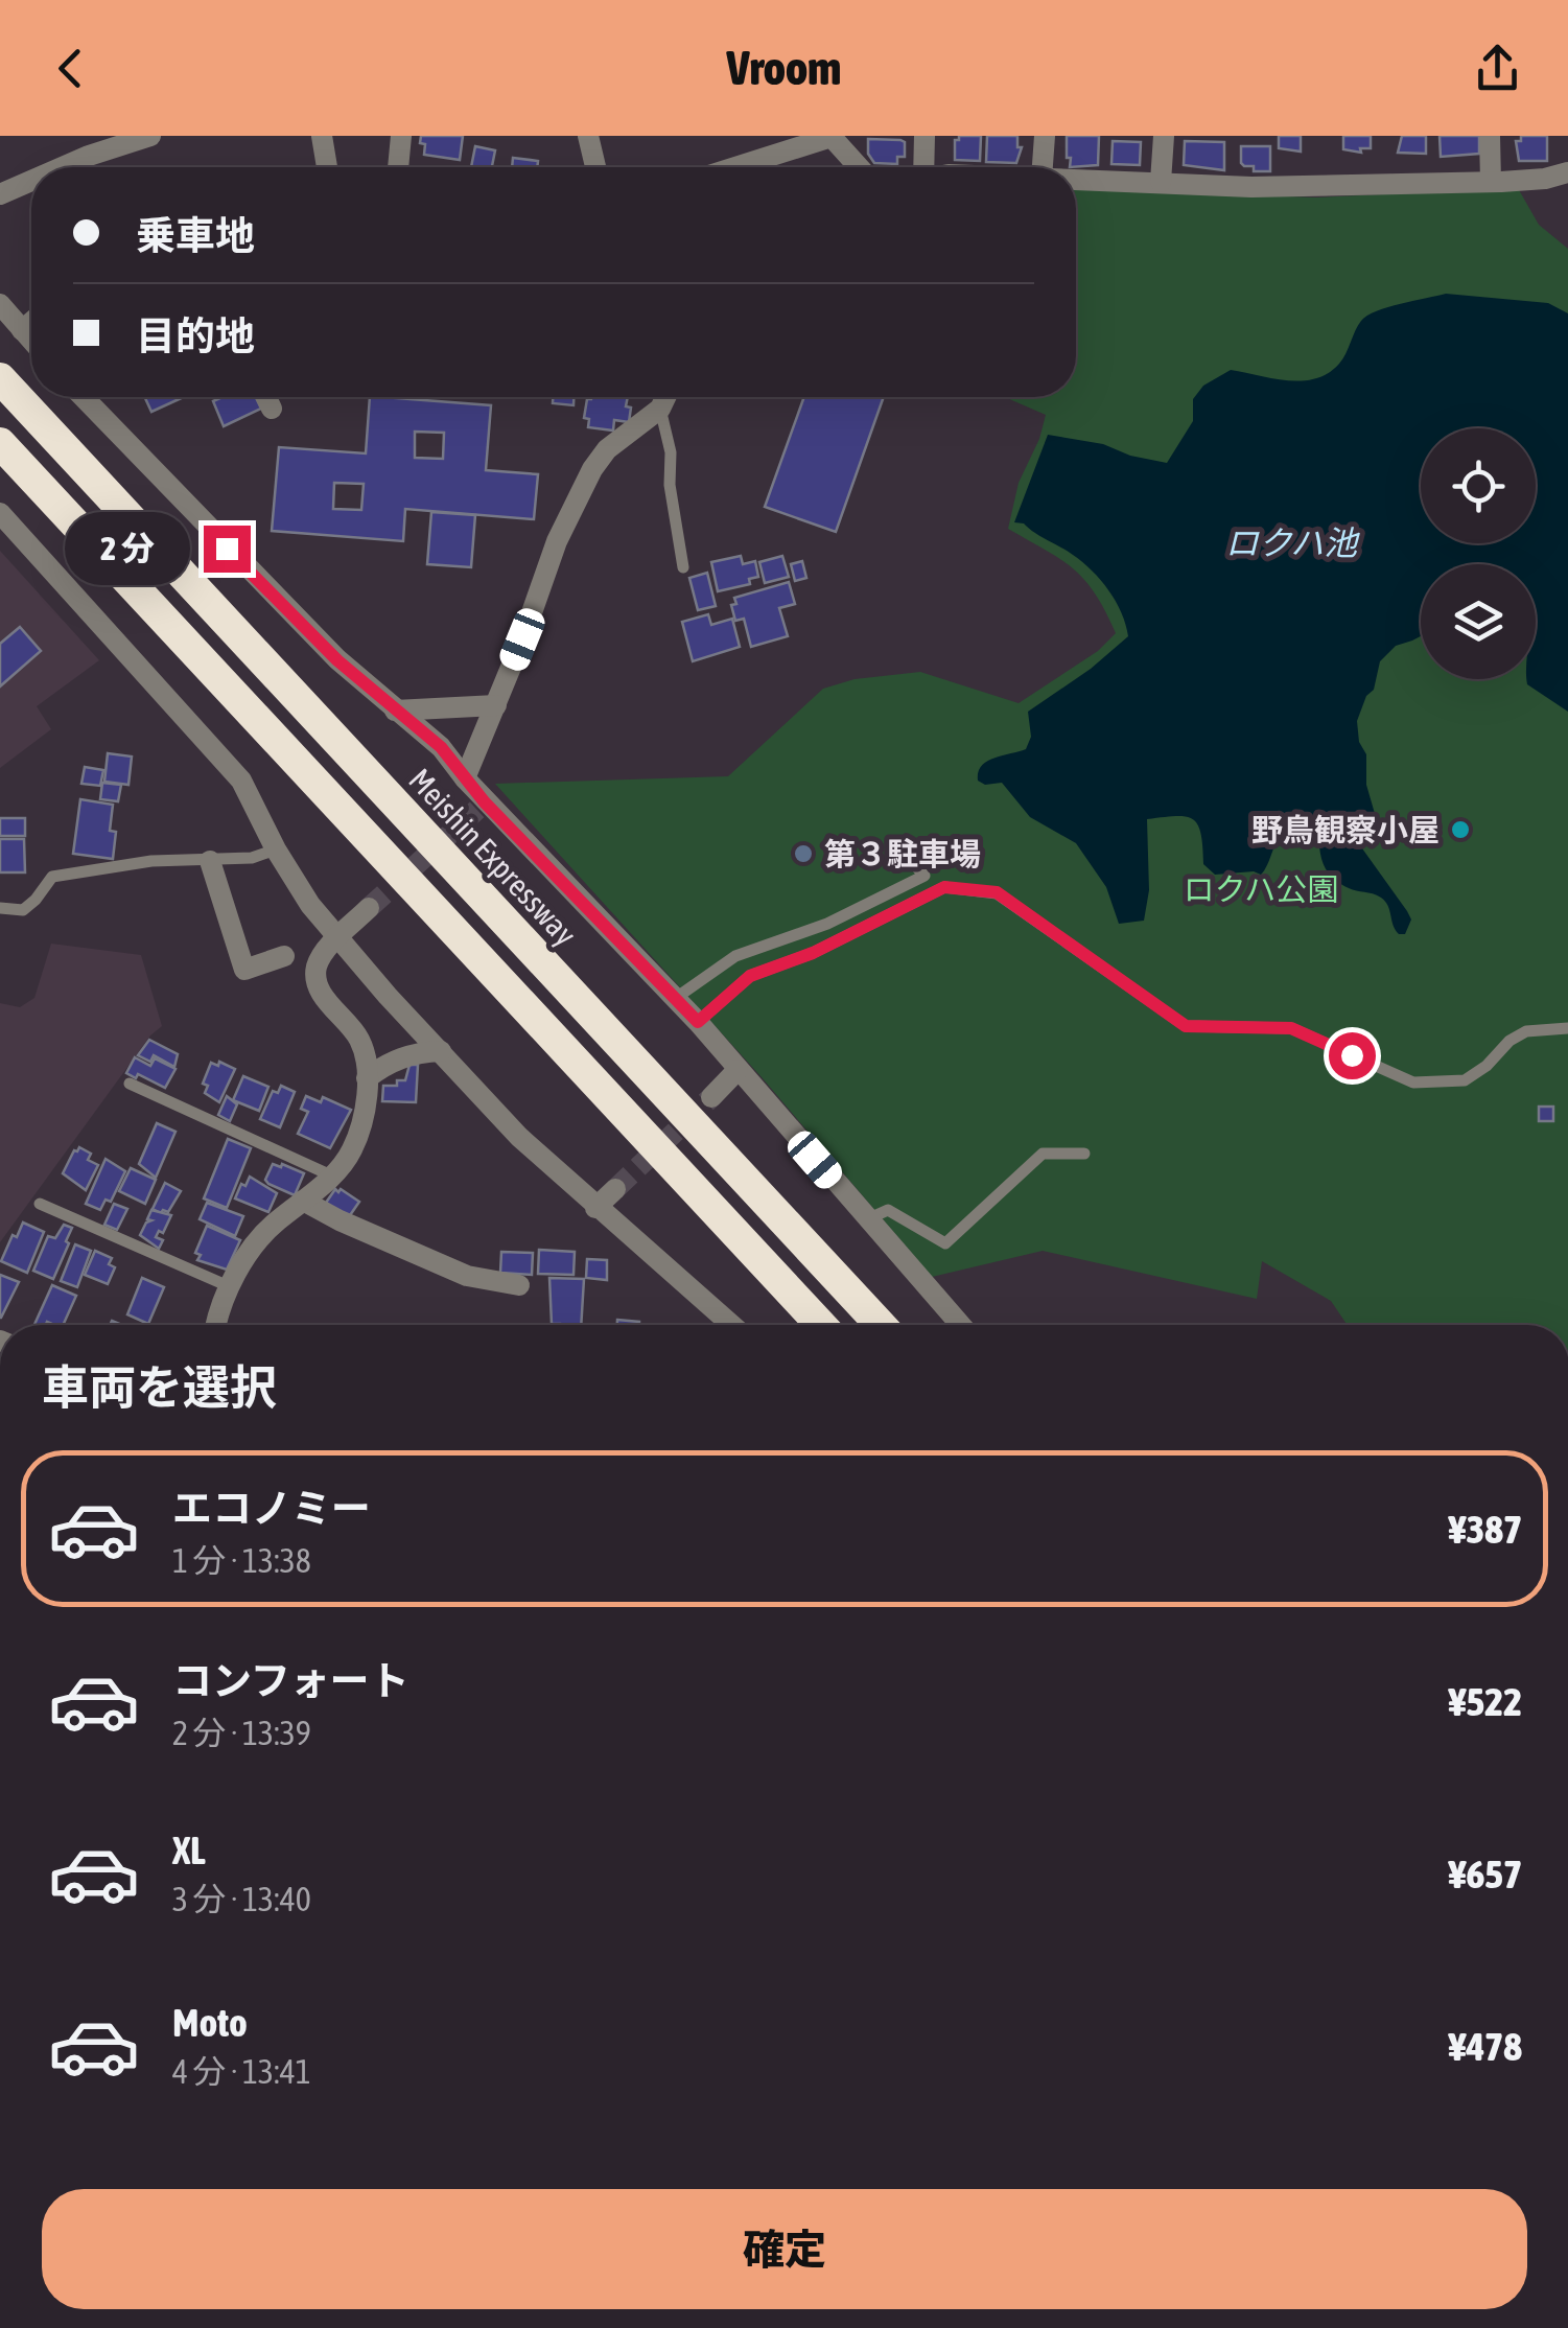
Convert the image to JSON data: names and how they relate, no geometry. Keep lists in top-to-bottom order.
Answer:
{
  "streets": {
    "highway": ["Meishin Expressway"]
  },
  "water": ["ロクハ池"],
  "parks": ["ロクハ公園"],
  "places": ["野鳥観察小屋", "第３駐車場"],
  "page": {
    "header": "Vroom",
    "banner": ["乗車地", "目的地"],
    "bubble": "2 分",
    "heading": "車両を選択",
    "list": [
      {
        "name": "エコノミー",
        "note": "1 分 · 13:38",
        "value": "¥387"
      },
      {
        "name": "コンフォート",
        "note": "2 分 · 13:39",
        "value": "¥522"
      },
      {
        "name": "XL",
        "note": "3 分 · 13:40",
        "value": "¥657"
      },
      {
        "name": "Moto",
        "note": "4 分 · 13:41",
        "value": "¥478"
      }
    ],
    "buttons": "確定"
  }
}
